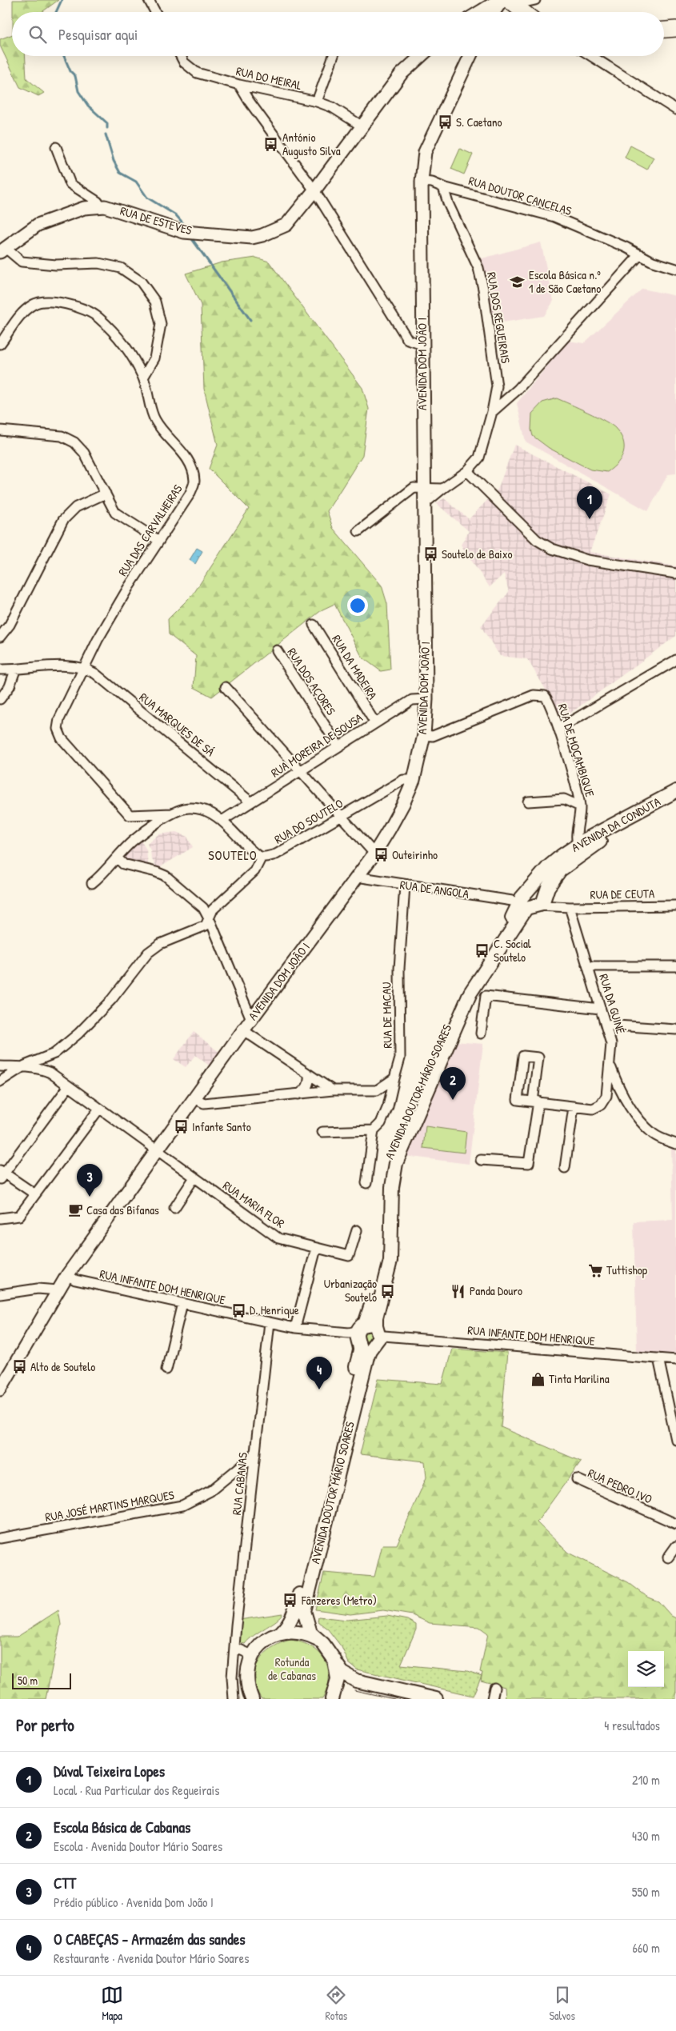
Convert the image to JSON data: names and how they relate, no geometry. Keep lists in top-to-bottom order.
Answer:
{
  "streets": {
    "main road": ["AVENIDA DA CONDUTA", "RUA DE ANGOLA", "AVENIDA DOUTOR MÁRIO SOARES"],
    "street": [
      "RUA DO MEIRAL",
      "RUA DOUTOR CANCELAS",
      "RUA DE ESTEVES",
      "RUA DOS REGUEIRAIS",
      "AVENIDA DOM JOÃO I",
      "RUA DAS CARVALHEIRAS",
      "RUA DA MADEIRA",
      "RUA DOS AÇORES",
      "RUA MARQUES DE SÁ",
      "RUA MOREIRA DE SOUSA",
      "RUA DE MOÇAMBIQUE",
      "RUA DO SOUTELO",
      "RUA DE CEUTA",
      "RUA DA GUINÉ",
      "RUA DE MACAU",
      "RUA MARIA FLOR",
      "RUA INFANTE DOM HENRIQUE",
      "RUA CABANAS",
      "RUA PEDRO IVO",
      "RUA JOSÉ MARTINS MARQUES"
    ]
  },
  "crossings": [
    ["RUA DO MEIRAL", "RUA DE ESTEVES"],
    ["RUA DOUTOR CANCELAS", "RUA DOS REGUEIRAIS"],
    ["RUA DOUTOR CANCELAS", "AVENIDA DOM JOÃO I"],
    ["RUA DOS REGUEIRAIS", "AVENIDA DOM JOÃO I"],
    ["AVENIDA DOM JOÃO I", "RUA MOREIRA DE SOUSA"],
    ["AVENIDA DOM JOÃO I", "RUA DE MOÇAMBIQUE"],
    ["AVENIDA DOM JOÃO I", "RUA DO SOUTELO"],
    ["AVENIDA DOM JOÃO I", "RUA DE ANGOLA"],
    ["AVENIDA DOM JOÃO I", "RUA MARIA FLOR"],
    ["AVENIDA DOM JOÃO I", "RUA INFANTE DOM HENRIQUE"],
    ["RUA DAS CARVALHEIRAS", "RUA MARQUES DE SÁ"],
    ["RUA DA MADEIRA", "RUA MOREIRA DE SOUSA"],
    ["RUA DOS AÇORES", "RUA MOREIRA DE SOUSA"],
    ["RUA MARQUES DE SÁ", "RUA MOREIRA DE SOUSA"],
    ["RUA DE MOÇAMBIQUE", "AVENIDA DA CONDUTA"],
    ["AVENIDA DA CONDUTA", "RUA DE ANGOLA"],
    ["AVENIDA DA CONDUTA", "AVENIDA DOUTOR MÁRIO SOARES"],
    ["RUA DE ANGOLA", "RUA DE CEUTA"],
    ["RUA DE ANGOLA", "RUA DA GUINÉ"],
    ["RUA DE ANGOLA", "RUA DE MACAU"],
    ["RUA DE ANGOLA", "AVENIDA DOUTOR MÁRIO SOARES"],
    ["RUA DE CEUTA", "RUA DA GUINÉ"],
    ["AVENIDA DOUTOR MÁRIO SOARES", "RUA INFANTE DOM HENRIQUE"],
    ["RUA INFANTE DOM HENRIQUE", "RUA CABANAS"],
    ["RUA CABANAS", "RUA JOSÉ MARTINS MARQUES"]
  ],
  "districts": ["SOUTELO"],
  "parks": ["Rotunda de Cabanas"],
  "places": {
    "bus stop": [
      "S. Caetano",
      "António Augusto Silva",
      "Soutelo de Baixo",
      "Outeirinho",
      "C. Social Soutelo",
      "Infante Santo",
      "Urbanização Soutelo",
      "D. Henrique",
      "Alto de Soutelo",
      "Fânzeres (Metro)"
    ],
    "school or university": ["Escola Básica n.º 1 de São Caetano"],
    "cafe": ["Casa das Bifanas"],
    "supermarket": ["Tuttishop"],
    "restaurant": ["Panda Douro"],
    "shop": ["Tinta Marilina"]
  },
  "scale_bar": "50 m",
  "page": {
    "search": "Pesquisar aqui",
    "pins": [
      "1",
      "2",
      "3",
      "4"
    ],
    "scale": "50 m",
    "heading": ["Por perto", "4 resultados"],
    "list": [
      {
        "mark": "1",
        "name": "Dúval Teixeira Lopes",
        "note": "Local · Rua Particular dos Regueirais",
        "value": "210 m"
      },
      {
        "mark": "2",
        "name": "Escola Básica de Cabanas",
        "note": "Escola · Avenida Doutor Mário Soares",
        "value": "430 m"
      },
      {
        "mark": "3",
        "name": "CTT",
        "note": "Prédio público · Avenida Dom João I",
        "value": "550 m"
      },
      {
        "mark": "4",
        "name": "O CABEÇAS - Armazém das sandes",
        "note": "Restaurante · Avenida Doutor Mário Soares",
        "value": "660 m"
      }
    ],
    "nav": ["Mapa", "Rotas", "Salvos"]
  }
}
